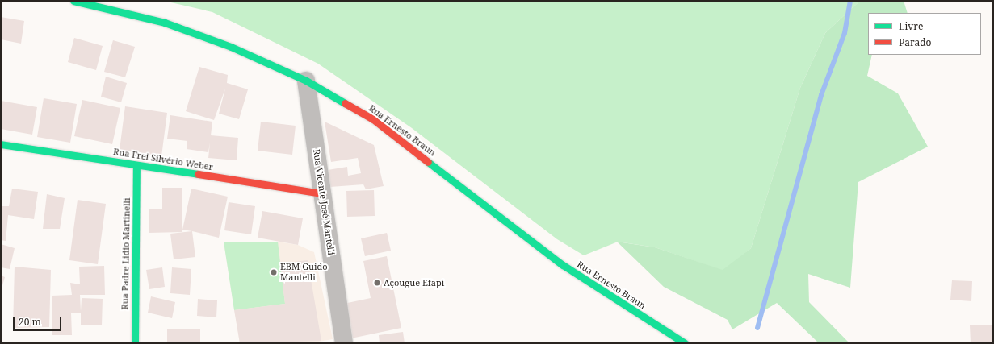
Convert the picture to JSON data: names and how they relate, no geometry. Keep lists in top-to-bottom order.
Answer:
{
  "streets": {
    "street": [
      "Rua Ernesto Braun",
      "Rua Frei Silvério Weber",
      "Rua Vicente José Mantelli",
      "Rua Padre Lidio Martinelli"
    ]
  },
  "crossings": [
    ["Rua Ernesto Braun", "Rua Vicente José Mantelli"],
    ["Rua Frei Silvério Weber", "Rua Vicente José Mantelli"],
    ["Rua Frei Silvério Weber", "Rua Padre Lidio Martinelli"]
  ],
  "places": ["EBM Guido Mantelli", "Açougue Efapi"],
  "legend": ["Livre", "Parado"],
  "scale_bar": "20 m"
}
